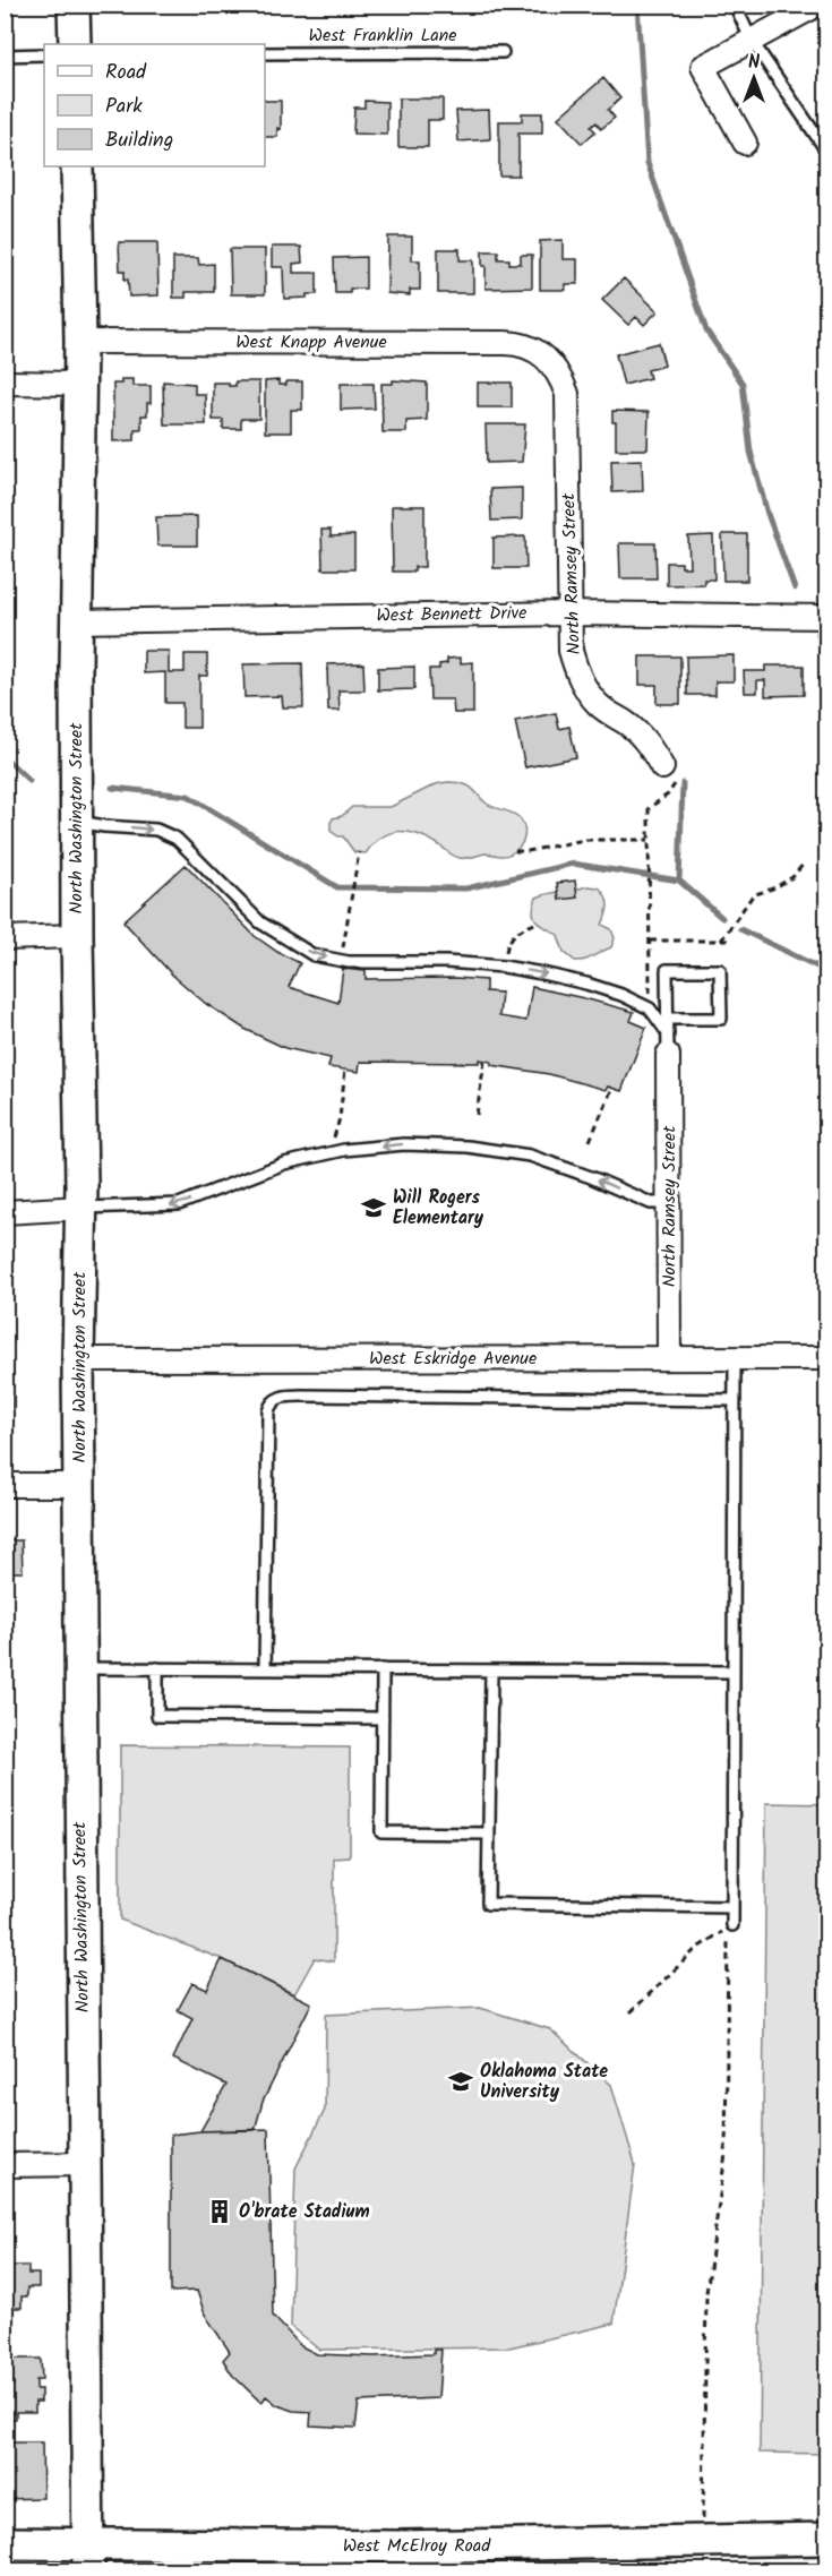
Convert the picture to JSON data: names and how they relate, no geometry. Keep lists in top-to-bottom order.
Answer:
{
  "streets": {
    "main road": ["North Washington Street", "West McElroy Road"],
    "street": [
      "West Knapp Avenue",
      "North Ramsey Street",
      "West Bennett Drive",
      "West Eskridge Avenue"
    ],
    "lane": ["West Franklin Lane"]
  },
  "crossings": [
    ["West Knapp Avenue", "North Ramsey Street"],
    ["West Knapp Avenue", "North Washington Street"],
    ["North Ramsey Street", "West Bennett Drive"],
    ["North Ramsey Street", "West Eskridge Avenue"],
    ["West Bennett Drive", "North Washington Street"],
    ["North Washington Street", "West Eskridge Avenue"],
    ["North Washington Street", "West McElroy Road"]
  ],
  "places": {
    "school or university": ["Will Rogers Elementary", "Oklahoma State University"],
    "building": ["O'brate Stadium"]
  },
  "legend": ["Road", "Park", "Building"],
  "north": "top"
}
